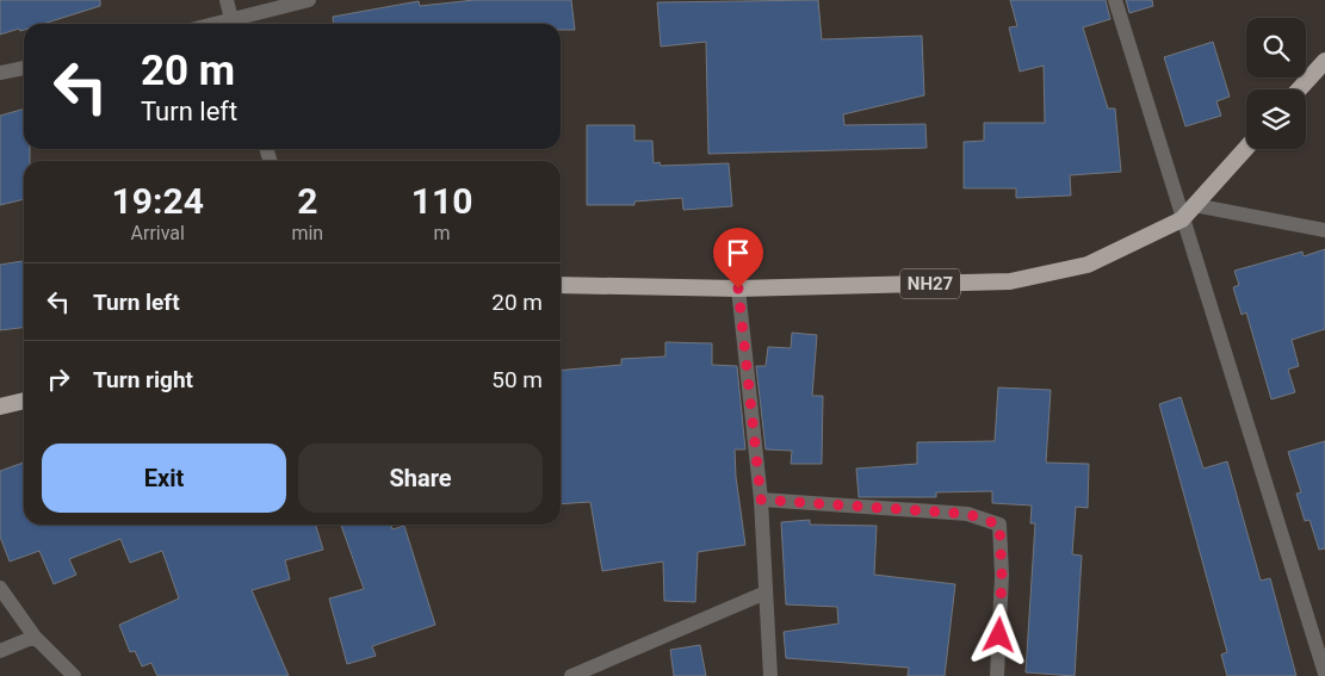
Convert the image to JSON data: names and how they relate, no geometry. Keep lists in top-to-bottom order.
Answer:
{
  "streets": {
    "highway": ["NH27"]
  },
  "page": {
    "turn": ["20 m", "Turn left"],
    "eta": [
      "19:24",
      "Arrival",
      "2",
      "min",
      "110",
      "m"
    ],
    "list": [
      {
        "name": "Turn left",
        "value": "20 m"
      },
      {
        "name": "Turn right",
        "value": "50 m"
      }
    ],
    "buttons": ["Exit", "Share"]
  }
}
